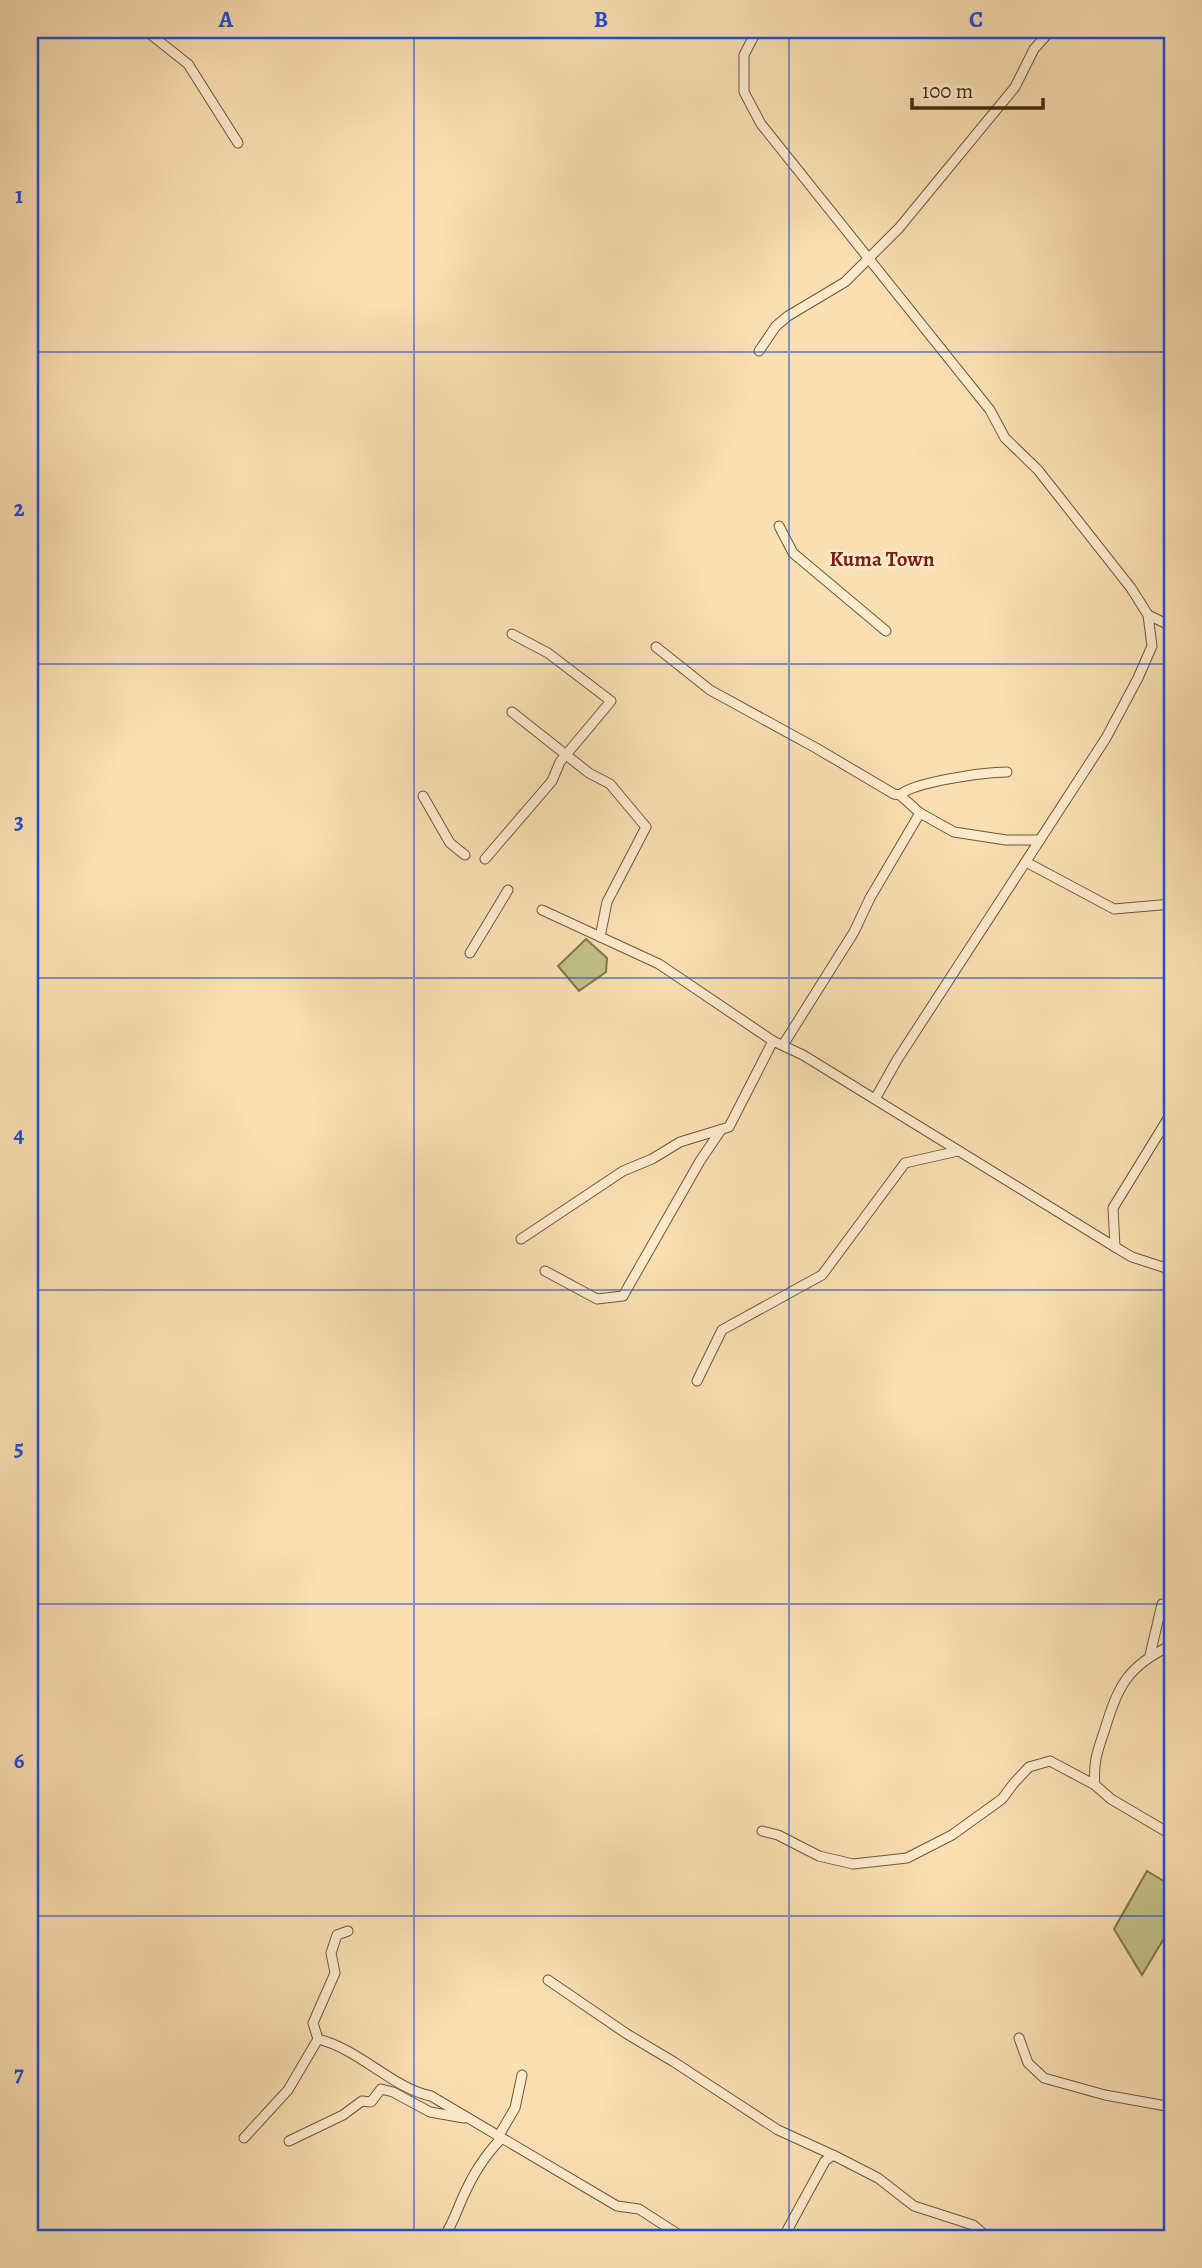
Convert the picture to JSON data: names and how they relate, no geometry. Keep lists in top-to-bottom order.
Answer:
{
  "districts": ["Kuma Town"],
  "scale_bar": "100 m",
  "grid": {
    "columns": ["A", "B", "C"],
    "rows": [
      "1",
      "2",
      "3",
      "4",
      "5",
      "6",
      "7"
    ]
  }
}
